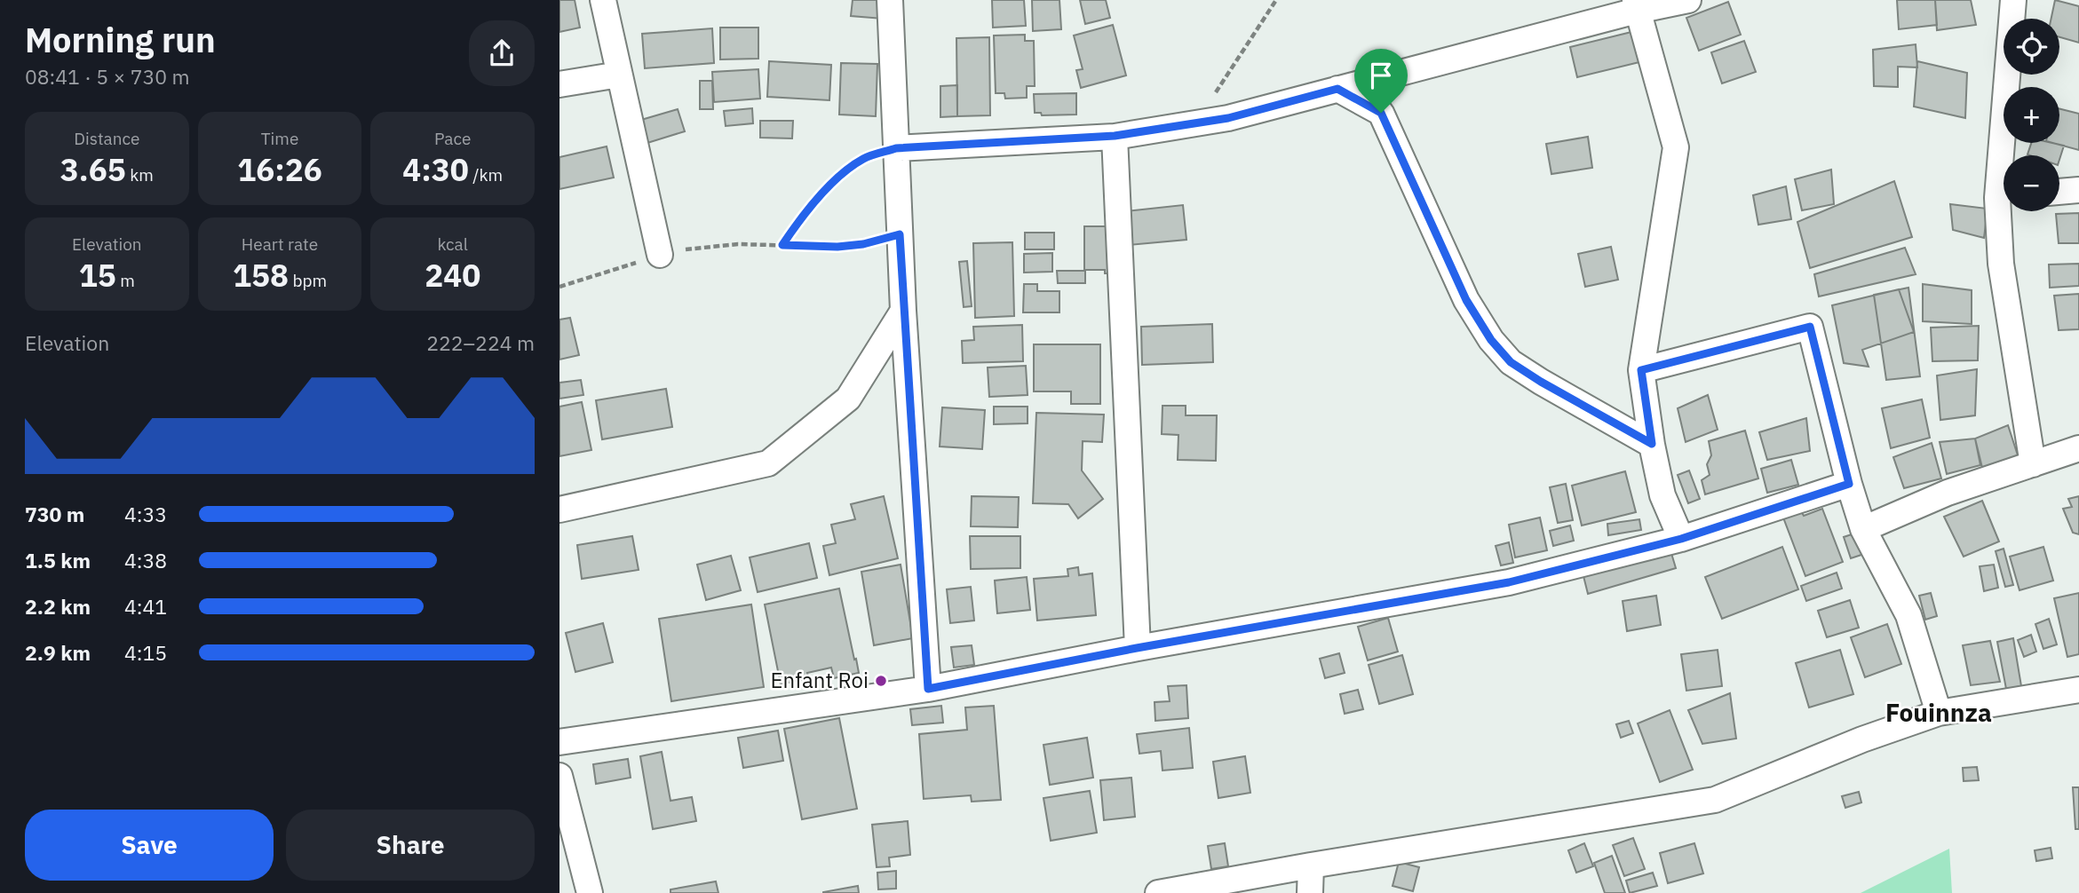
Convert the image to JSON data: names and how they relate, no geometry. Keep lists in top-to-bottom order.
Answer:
{
  "districts": ["Fouinnza"],
  "places": ["Enfant Roi"],
  "page": {
    "heading": ["Morning run", "08:41 · 5 × 730 m"],
    "map_buttons": ["+", "−"],
    "stats": [
      ["Distance", "3.65 km"],
      ["Time", "16:26"],
      ["Pace", "4:30 /km"],
      ["Elevation", "15 m"],
      ["Heart rate", "158 bpm"],
      ["kcal", "240"]
    ],
    "chart": ["Elevation", "222–224 m"],
    "list": [
      {
        "name": "730 m",
        "note": "4:33"
      },
      {
        "name": "1.5 km",
        "note": "4:38"
      },
      {
        "name": "2.2 km",
        "note": "4:41"
      },
      {
        "name": "2.9 km",
        "note": "4:15"
      }
    ],
    "buttons": ["Save", "Share"]
  }
}
